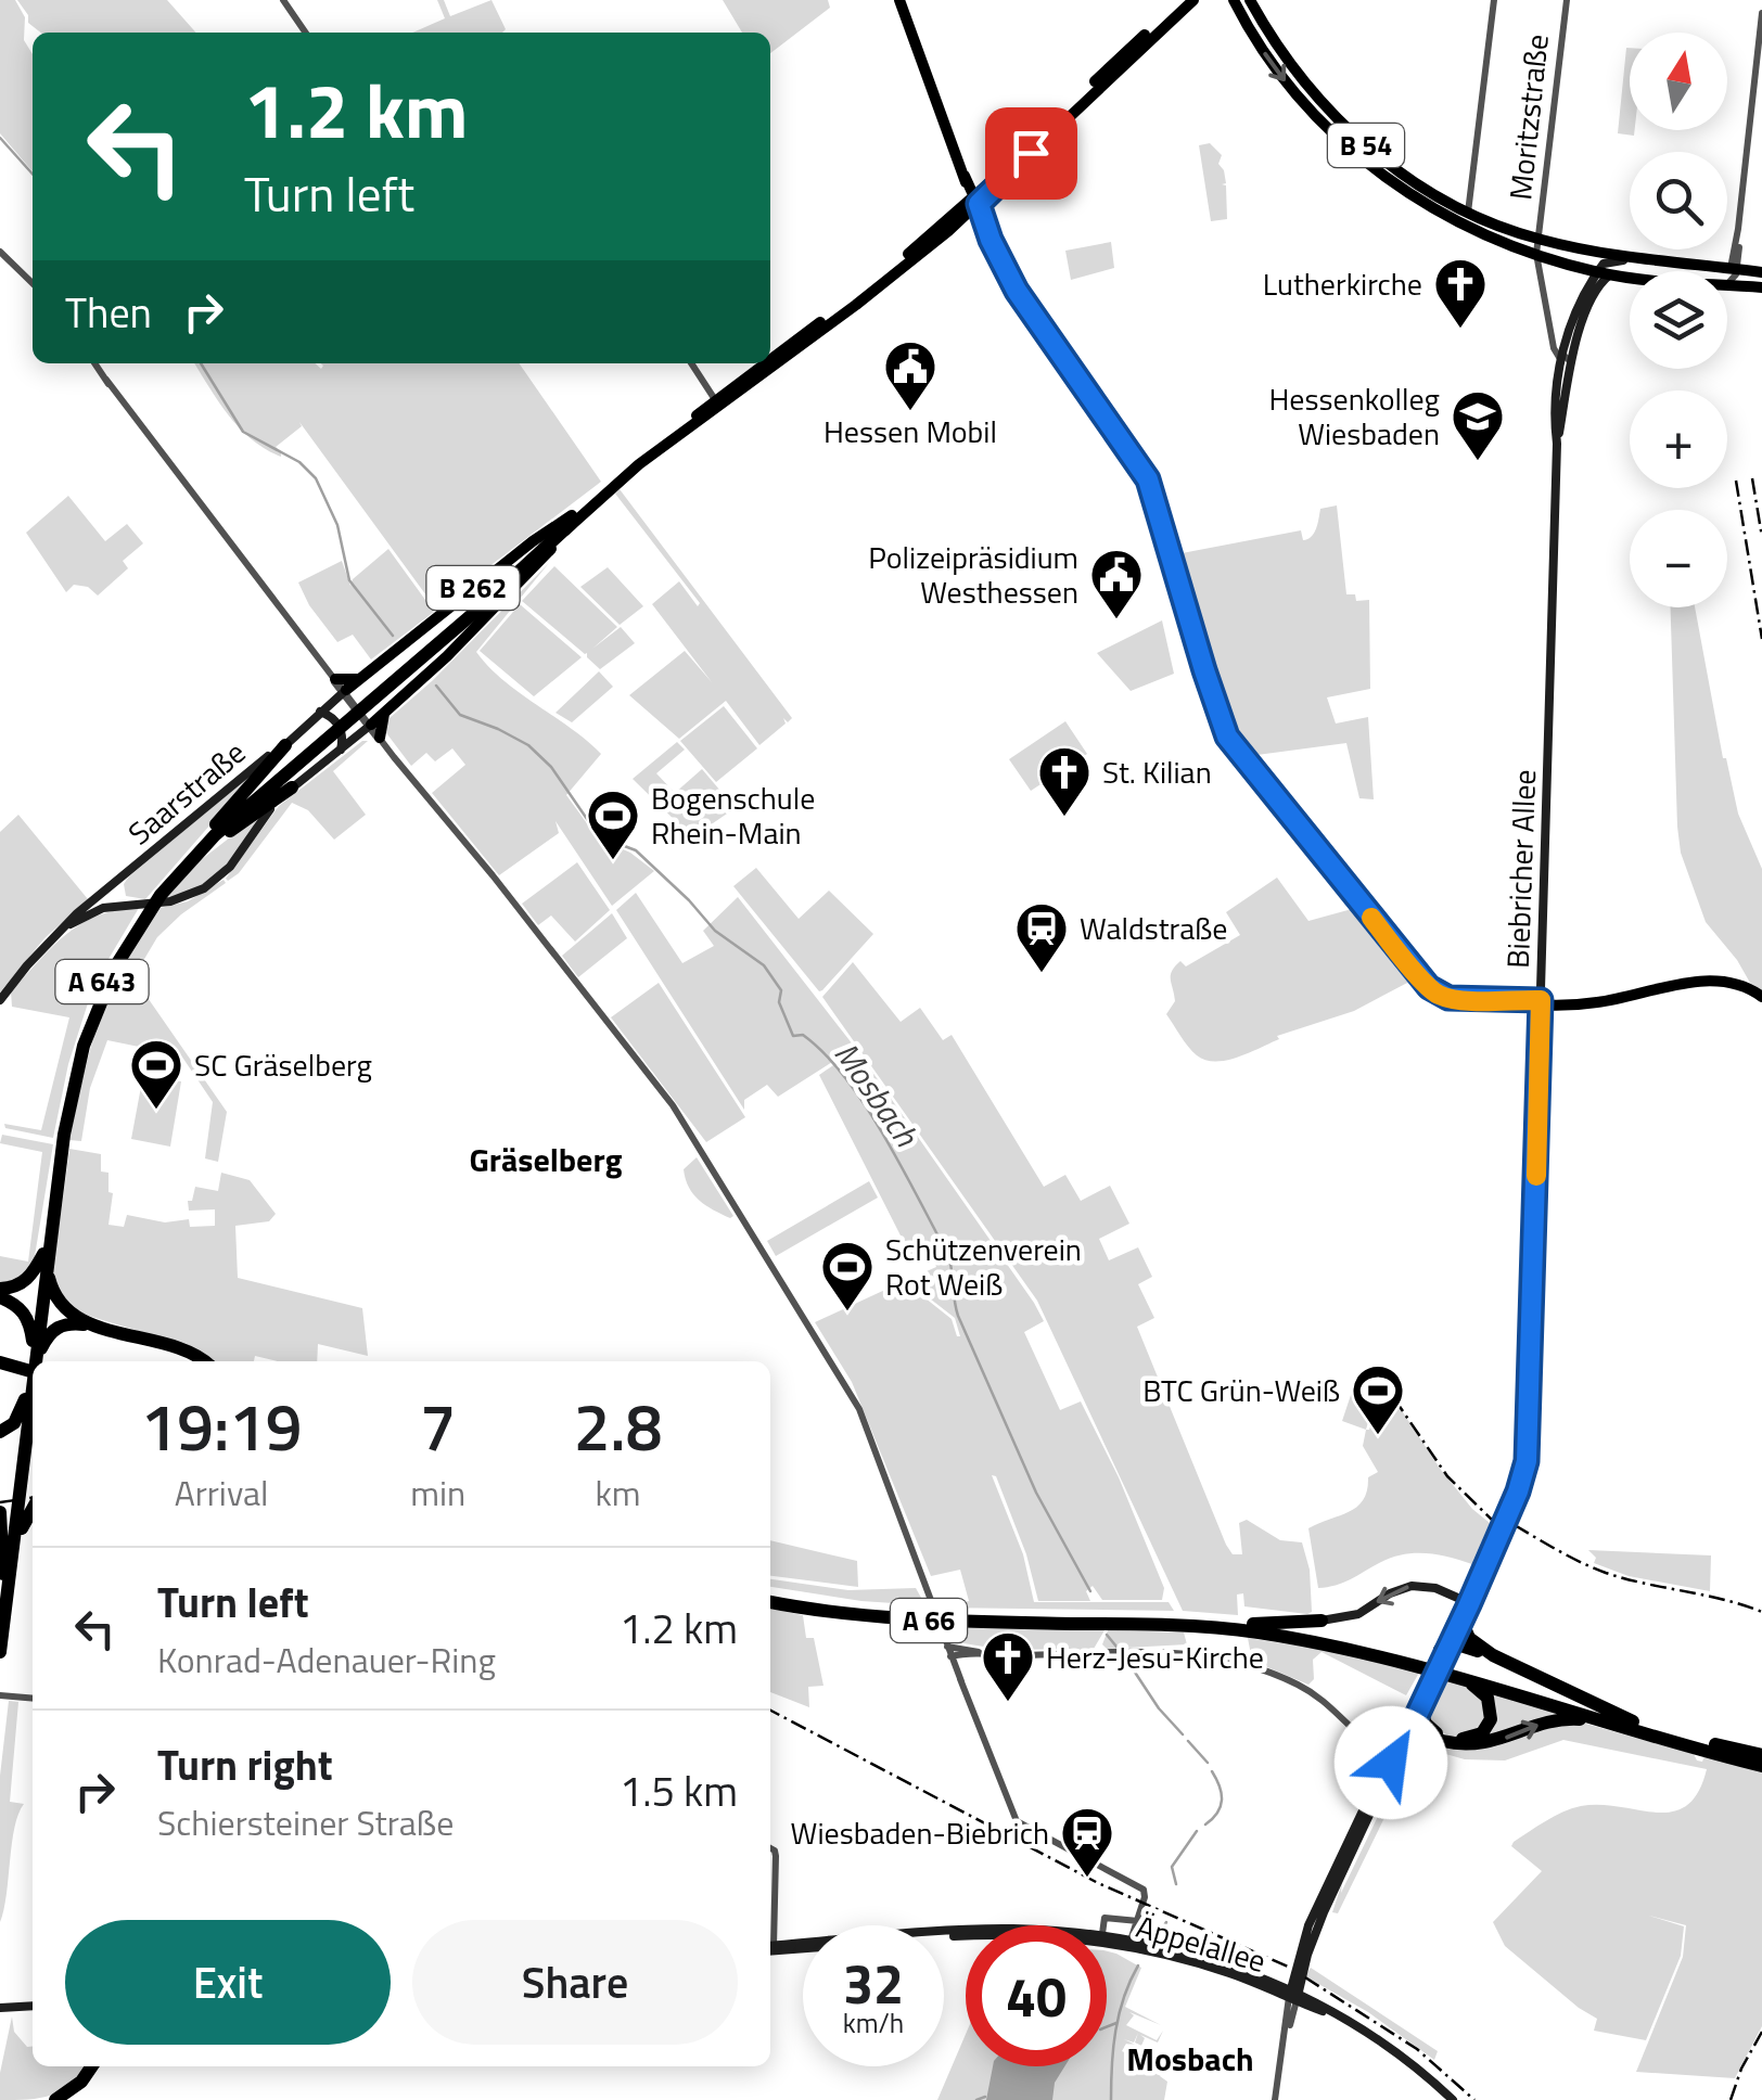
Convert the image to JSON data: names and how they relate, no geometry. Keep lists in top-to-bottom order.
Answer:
{
  "streets": {
    "highway": ["B 262", "A 643", "A 66"],
    "main road": [
      "B 54",
      "Saarstraße",
      "Biebricher Allee",
      "Äppelallee"
    ],
    "street": ["Moritzstraße"]
  },
  "crossings": [
    ["Moritzstraße", "B 54"],
    ["Moritzstraße", "Biebricher Allee"],
    ["B 54", "Biebricher Allee"],
    ["B 262", "Saarstraße"],
    ["B 262", "A 643"],
    ["Biebricher Allee", "Äppelallee"]
  ],
  "districts": ["Gräselberg", "Mosbach"],
  "water": ["Mosbach"],
  "places": {
    "church": ["Lutherkirche", "St. Kilian", "Herz-Jesu-Kirche"],
    "public building": ["Hessen Mobil", "Polizeipräsidium Westhessen"],
    "school or university": ["Hessenkolleg Wiesbaden"],
    "sports": [
      "Bogenschule Rhein-Main",
      "SC Gräselberg",
      "Schützenverein Rot Weiß",
      "BTC Grün-Weiß"
    ],
    "station": ["Waldstraße", "Wiesbaden-Biebrich"]
  },
  "north": "top",
  "page": {
    "map_buttons": ["+", "−"],
    "turn": ["1.2 km", "Turn left"],
    "then": "Then",
    "eta": [
      "19:19",
      "Arrival",
      "7",
      "min",
      "2.8",
      "km"
    ],
    "list": [
      {
        "name": "Turn left",
        "note": "Konrad-Adenauer-Ring",
        "value": "1.2 km"
      },
      {
        "name": "Turn right",
        "note": "Schiersteiner Straße",
        "value": "1.5 km"
      }
    ],
    "buttons": ["Exit", "Share"],
    "speed": "32 km/h",
    "limit": "40"
  }
}
